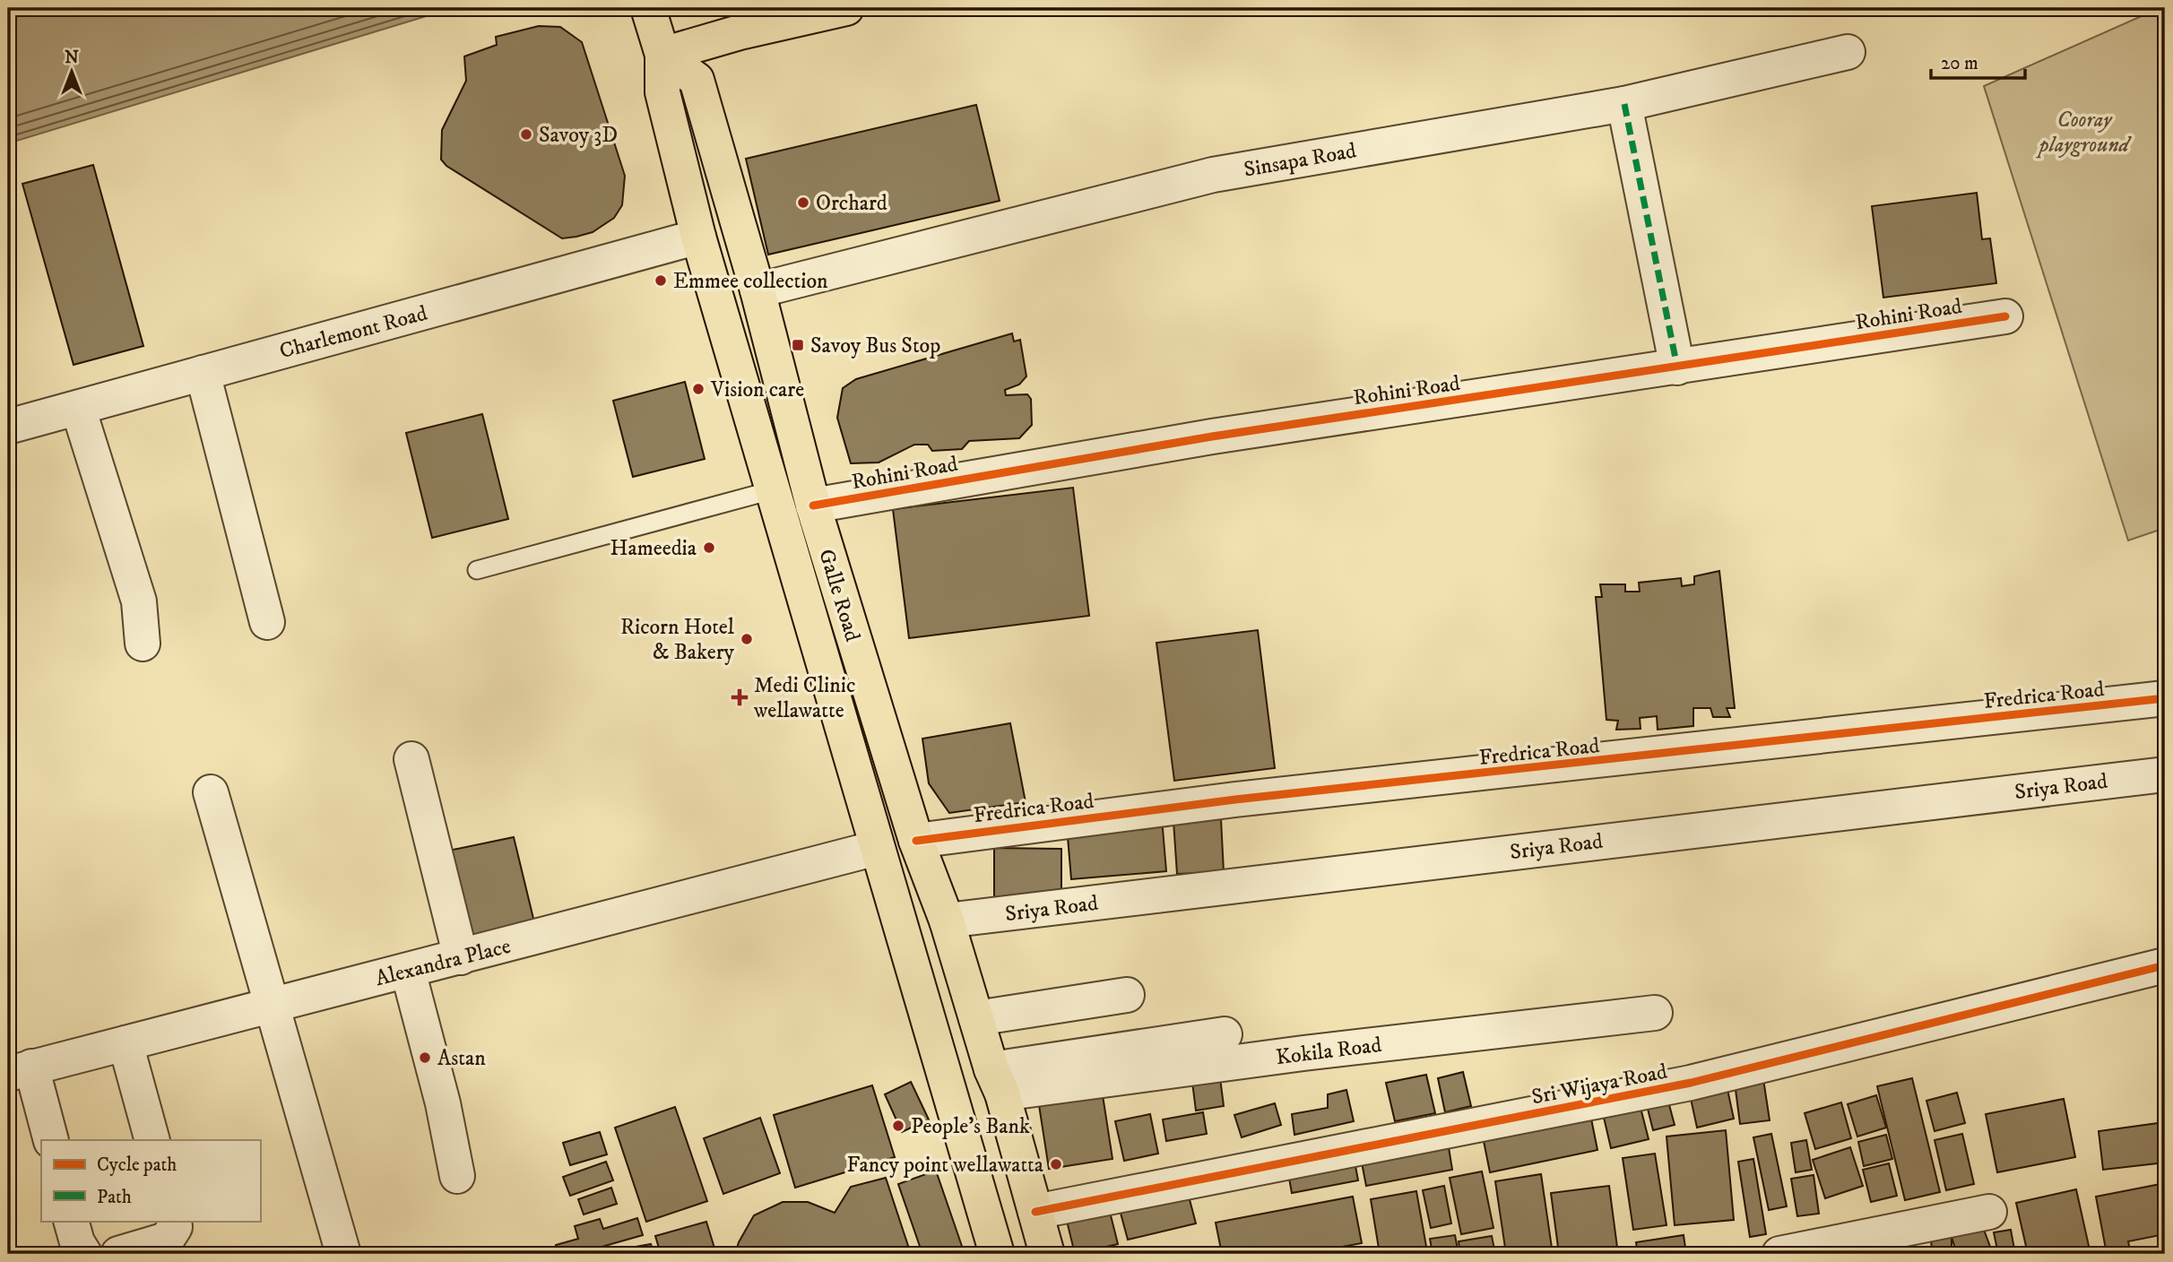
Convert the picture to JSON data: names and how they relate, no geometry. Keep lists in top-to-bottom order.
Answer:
{
  "streets": {
    "highway": ["Galle Road"],
    "street": [
      "Sinsapa Road",
      "Rohini Road",
      "Charlemont Road",
      "Fredrica Road",
      "Sriya Road",
      "Alexandra Place",
      "Kokila Road",
      "Sri Wijaya Road"
    ]
  },
  "crossings": [
    ["Sinsapa Road", "Galle Road"],
    ["Rohini Road", "Galle Road"],
    ["Charlemont Road", "Galle Road"],
    ["Galle Road", "Fredrica Road"],
    ["Galle Road", "Sriya Road"],
    ["Galle Road", "Alexandra Place"],
    ["Galle Road", "Kokila Road"],
    ["Galle Road", "Sri Wijaya Road"]
  ],
  "parks": ["Cooray playground"],
  "places": {
    "other": [
      "Savoy 3D",
      "Orchard",
      "Emmee collection",
      "Vision care",
      "Hameedia",
      "Ricorn Hotel & Bakery",
      "Astan",
      "People's Bank",
      "Fancy point wellawatta"
    ],
    "transit": ["Savoy Bus Stop"],
    "health": ["Medi Clinic wellawatte"]
  },
  "legend": ["Cycle path", "Path"],
  "scale_bar": "20 m",
  "north": "top"
}
